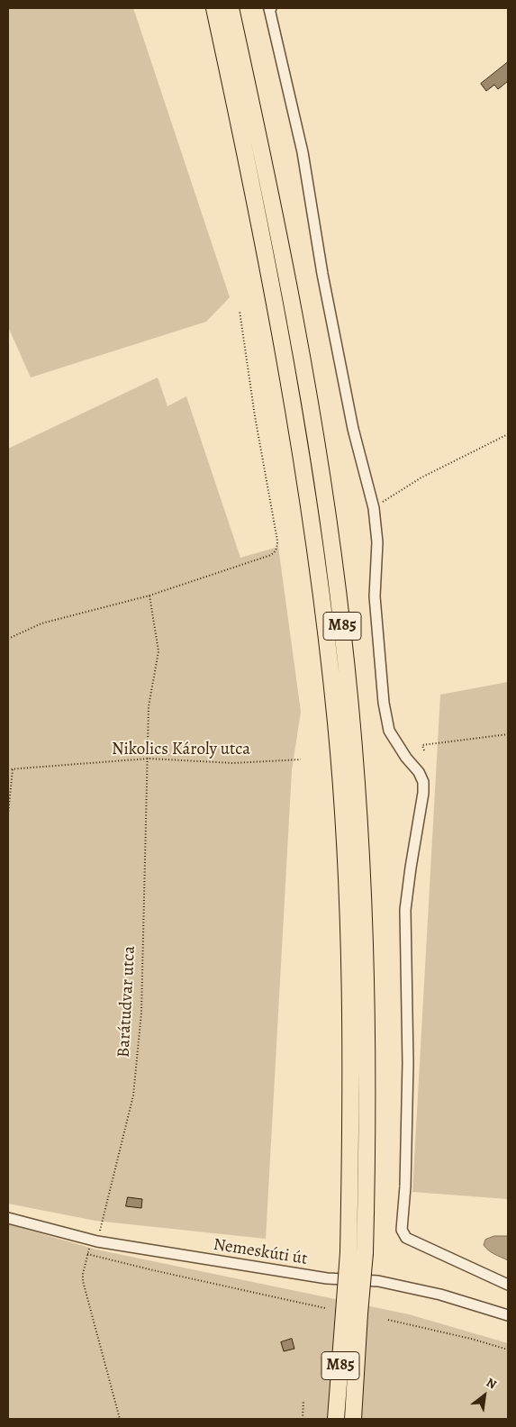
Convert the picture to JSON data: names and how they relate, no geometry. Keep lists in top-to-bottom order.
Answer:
{
  "streets": {
    "highway": ["M85"],
    "street": ["Nemeskúti út"],
    "path": ["Nikolics Károly utca", "Barátudvar utca"]
  },
  "crossings": [
    ["Nikolics Károly utca", "Barátudvar utca"],
    ["Barátudvar utca", "Nemeskúti út"]
  ],
  "north": "top right"
}
